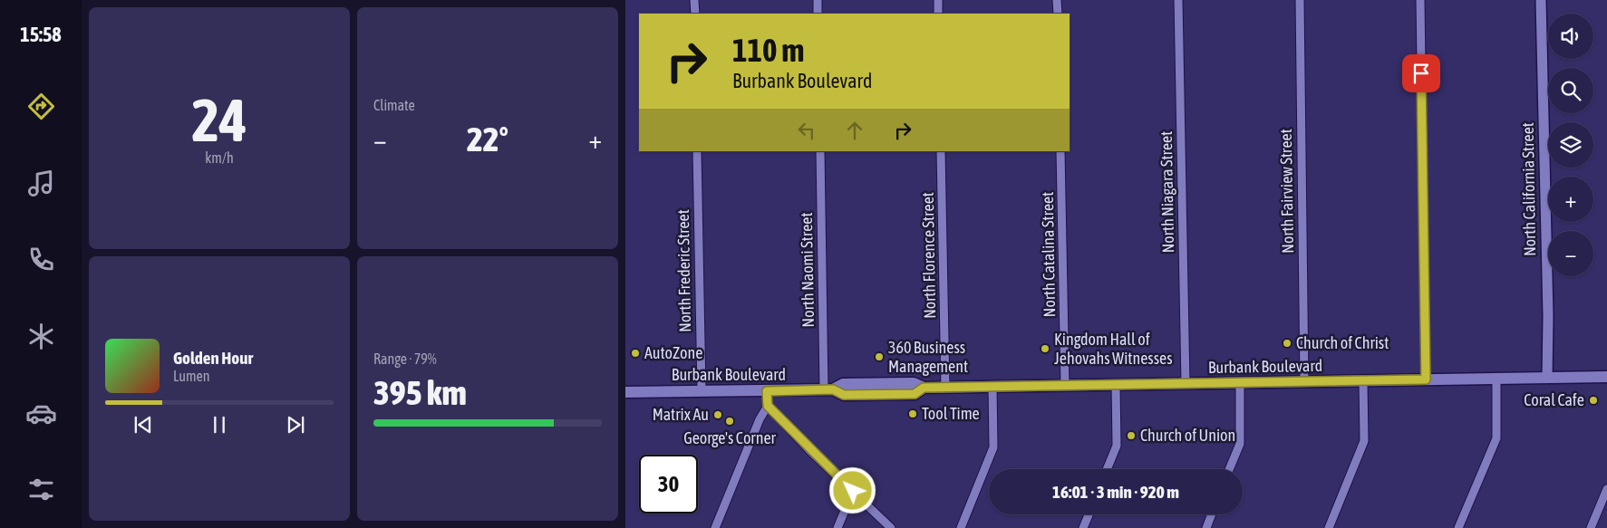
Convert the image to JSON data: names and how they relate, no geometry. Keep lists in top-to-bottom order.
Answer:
{
  "streets": {
    "main road": ["Burbank Boulevard"],
    "street": [
      "North California Street",
      "North Fairview Street",
      "North Niagara Street",
      "North Catalina Street",
      "North Florence Street",
      "North Naomi Street",
      "North Frederic Street"
    ]
  },
  "crossings": [
    ["North California Street", "Burbank Boulevard"],
    ["North Fairview Street", "Burbank Boulevard"],
    ["North Niagara Street", "Burbank Boulevard"],
    ["North Catalina Street", "Burbank Boulevard"],
    ["North Florence Street", "Burbank Boulevard"],
    ["North Naomi Street", "Burbank Boulevard"],
    ["North Frederic Street", "Burbank Boulevard"]
  ],
  "places": [
    "Church of Christ",
    "Kingdom Hall of Jehovahs Witnesses",
    "AutoZone",
    "360 Business Management",
    "Coral Cafe",
    "Tool Time",
    "Matrix Au",
    "George's Corner",
    "Church of Union"
  ],
  "page": {
    "tabs": "15:58",
    "tile": [
      ["24", "km/h"],
      "Climate",
      ["Range · 79%", "395 km"]
    ],
    "map_buttons": ["+", "−"],
    "turn": ["110 m", "Burbank Boulevard"],
    "heat": ["−", "22°", "+"],
    "song": ["Golden Hour", "Lumen"],
    "limit": "30",
    "trip": "16:01 · 3 min · 920 m"
  }
}
